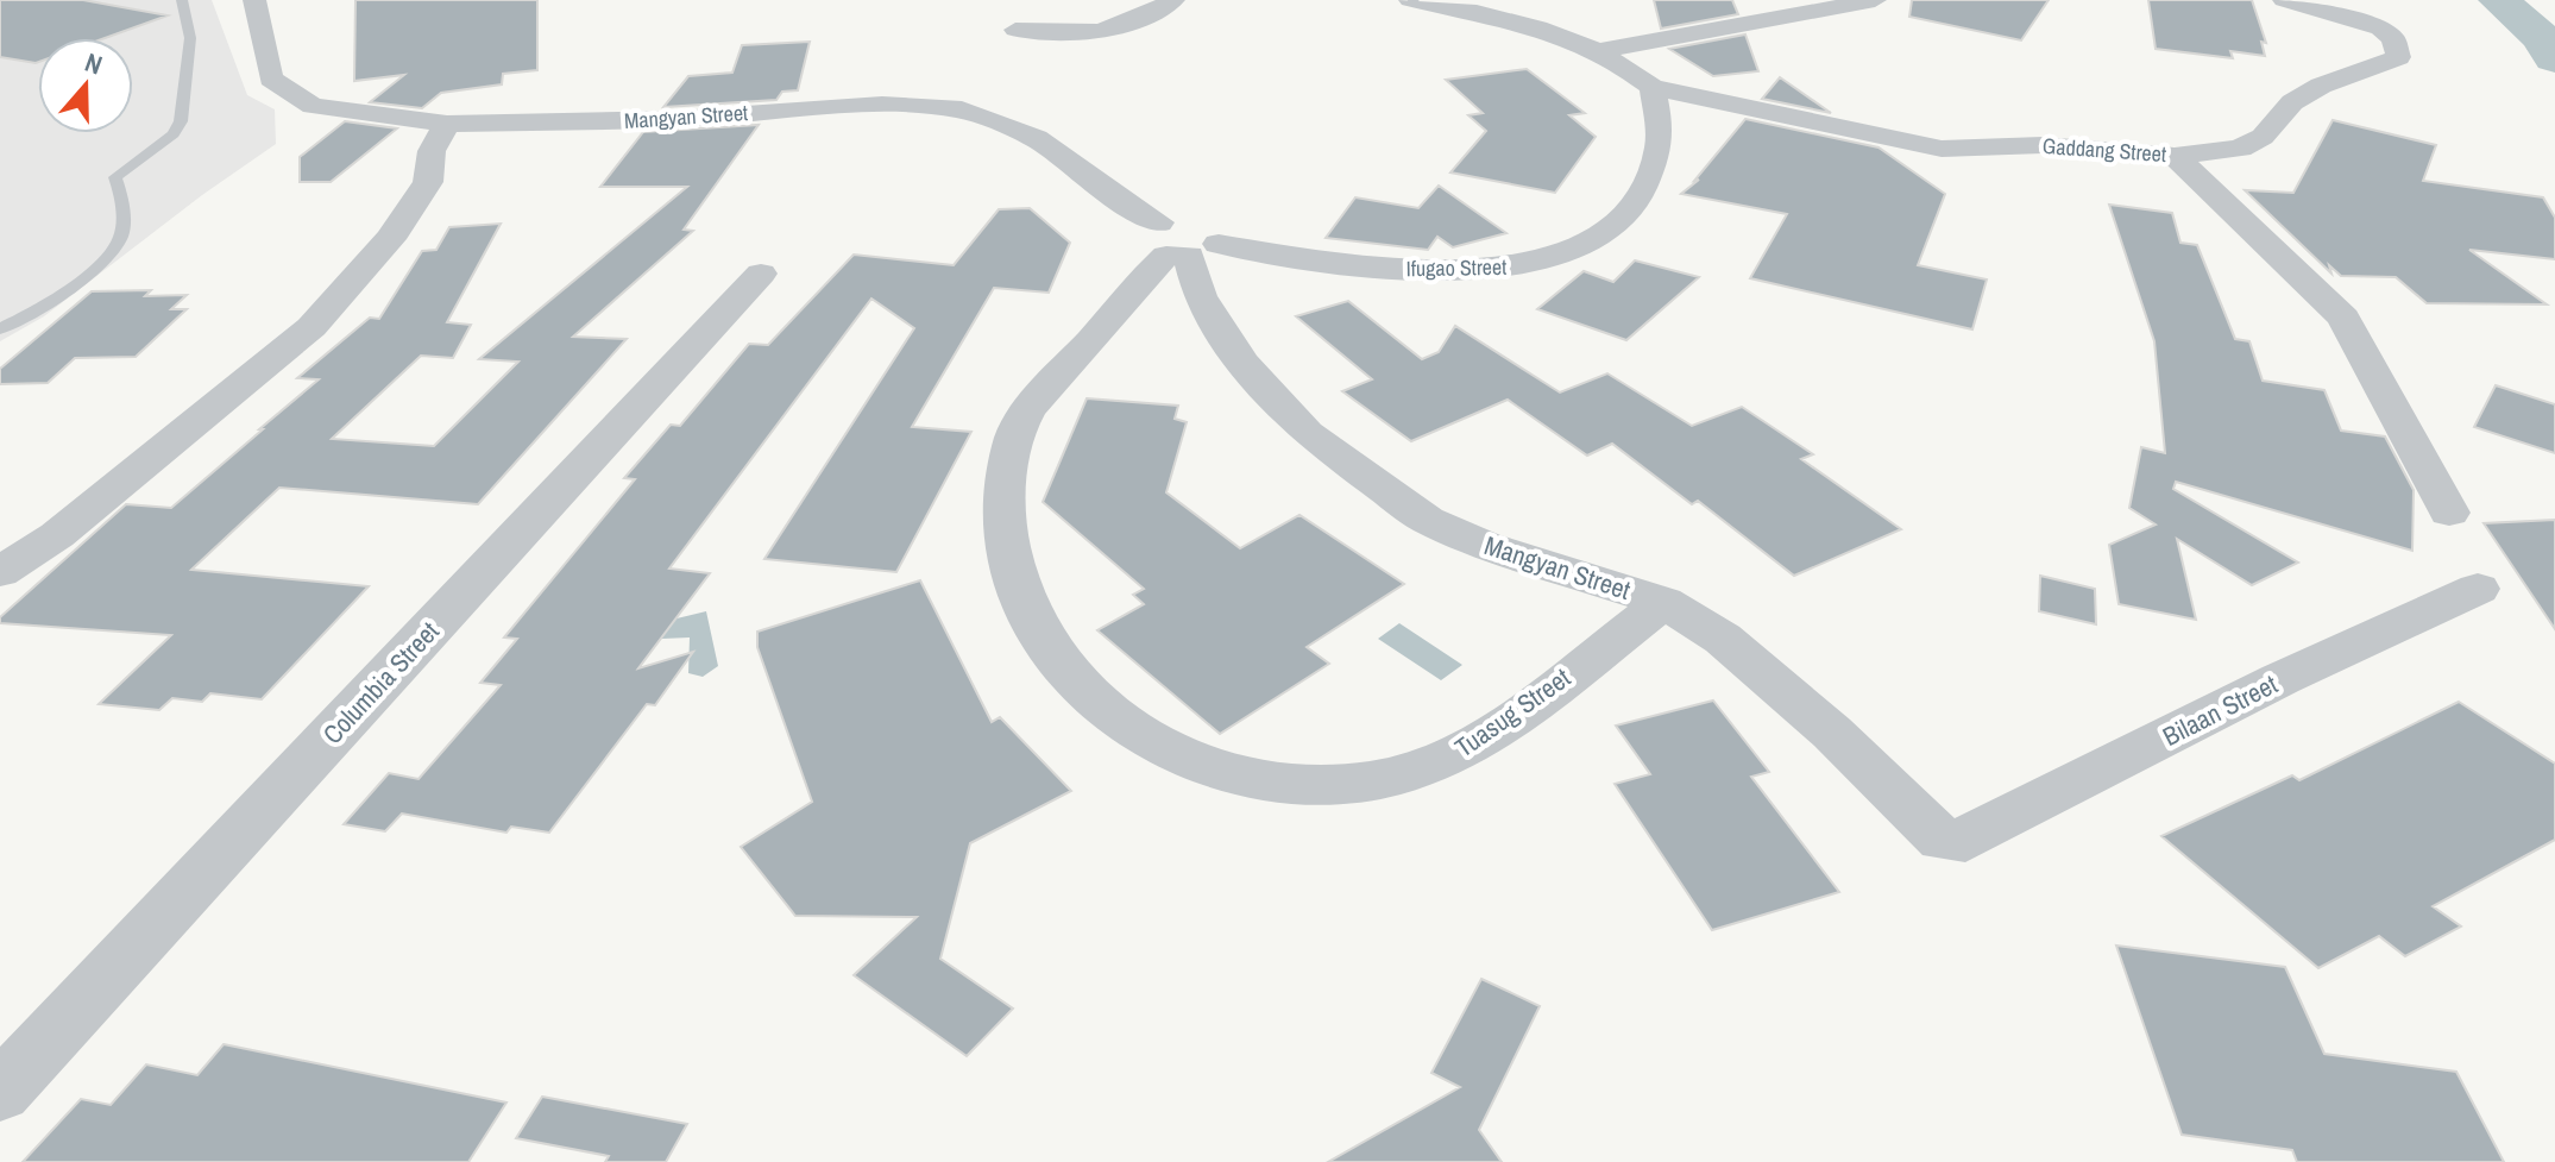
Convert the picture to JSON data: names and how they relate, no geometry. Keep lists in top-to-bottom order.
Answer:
{
  "streets": {
    "street": [
      "Mangyan Street",
      "Gaddang Street",
      "Ifugao Street",
      "Columbia Street",
      "Bilaan Street",
      "Tuasug Street"
    ]
  },
  "crossings": [
    ["Mangyan Street", "Ifugao Street"],
    ["Mangyan Street", "Bilaan Street"],
    ["Mangyan Street", "Tuasug Street"],
    ["Gaddang Street", "Ifugao Street"],
    ["Ifugao Street", "Tuasug Street"]
  ],
  "north": "top"
}
